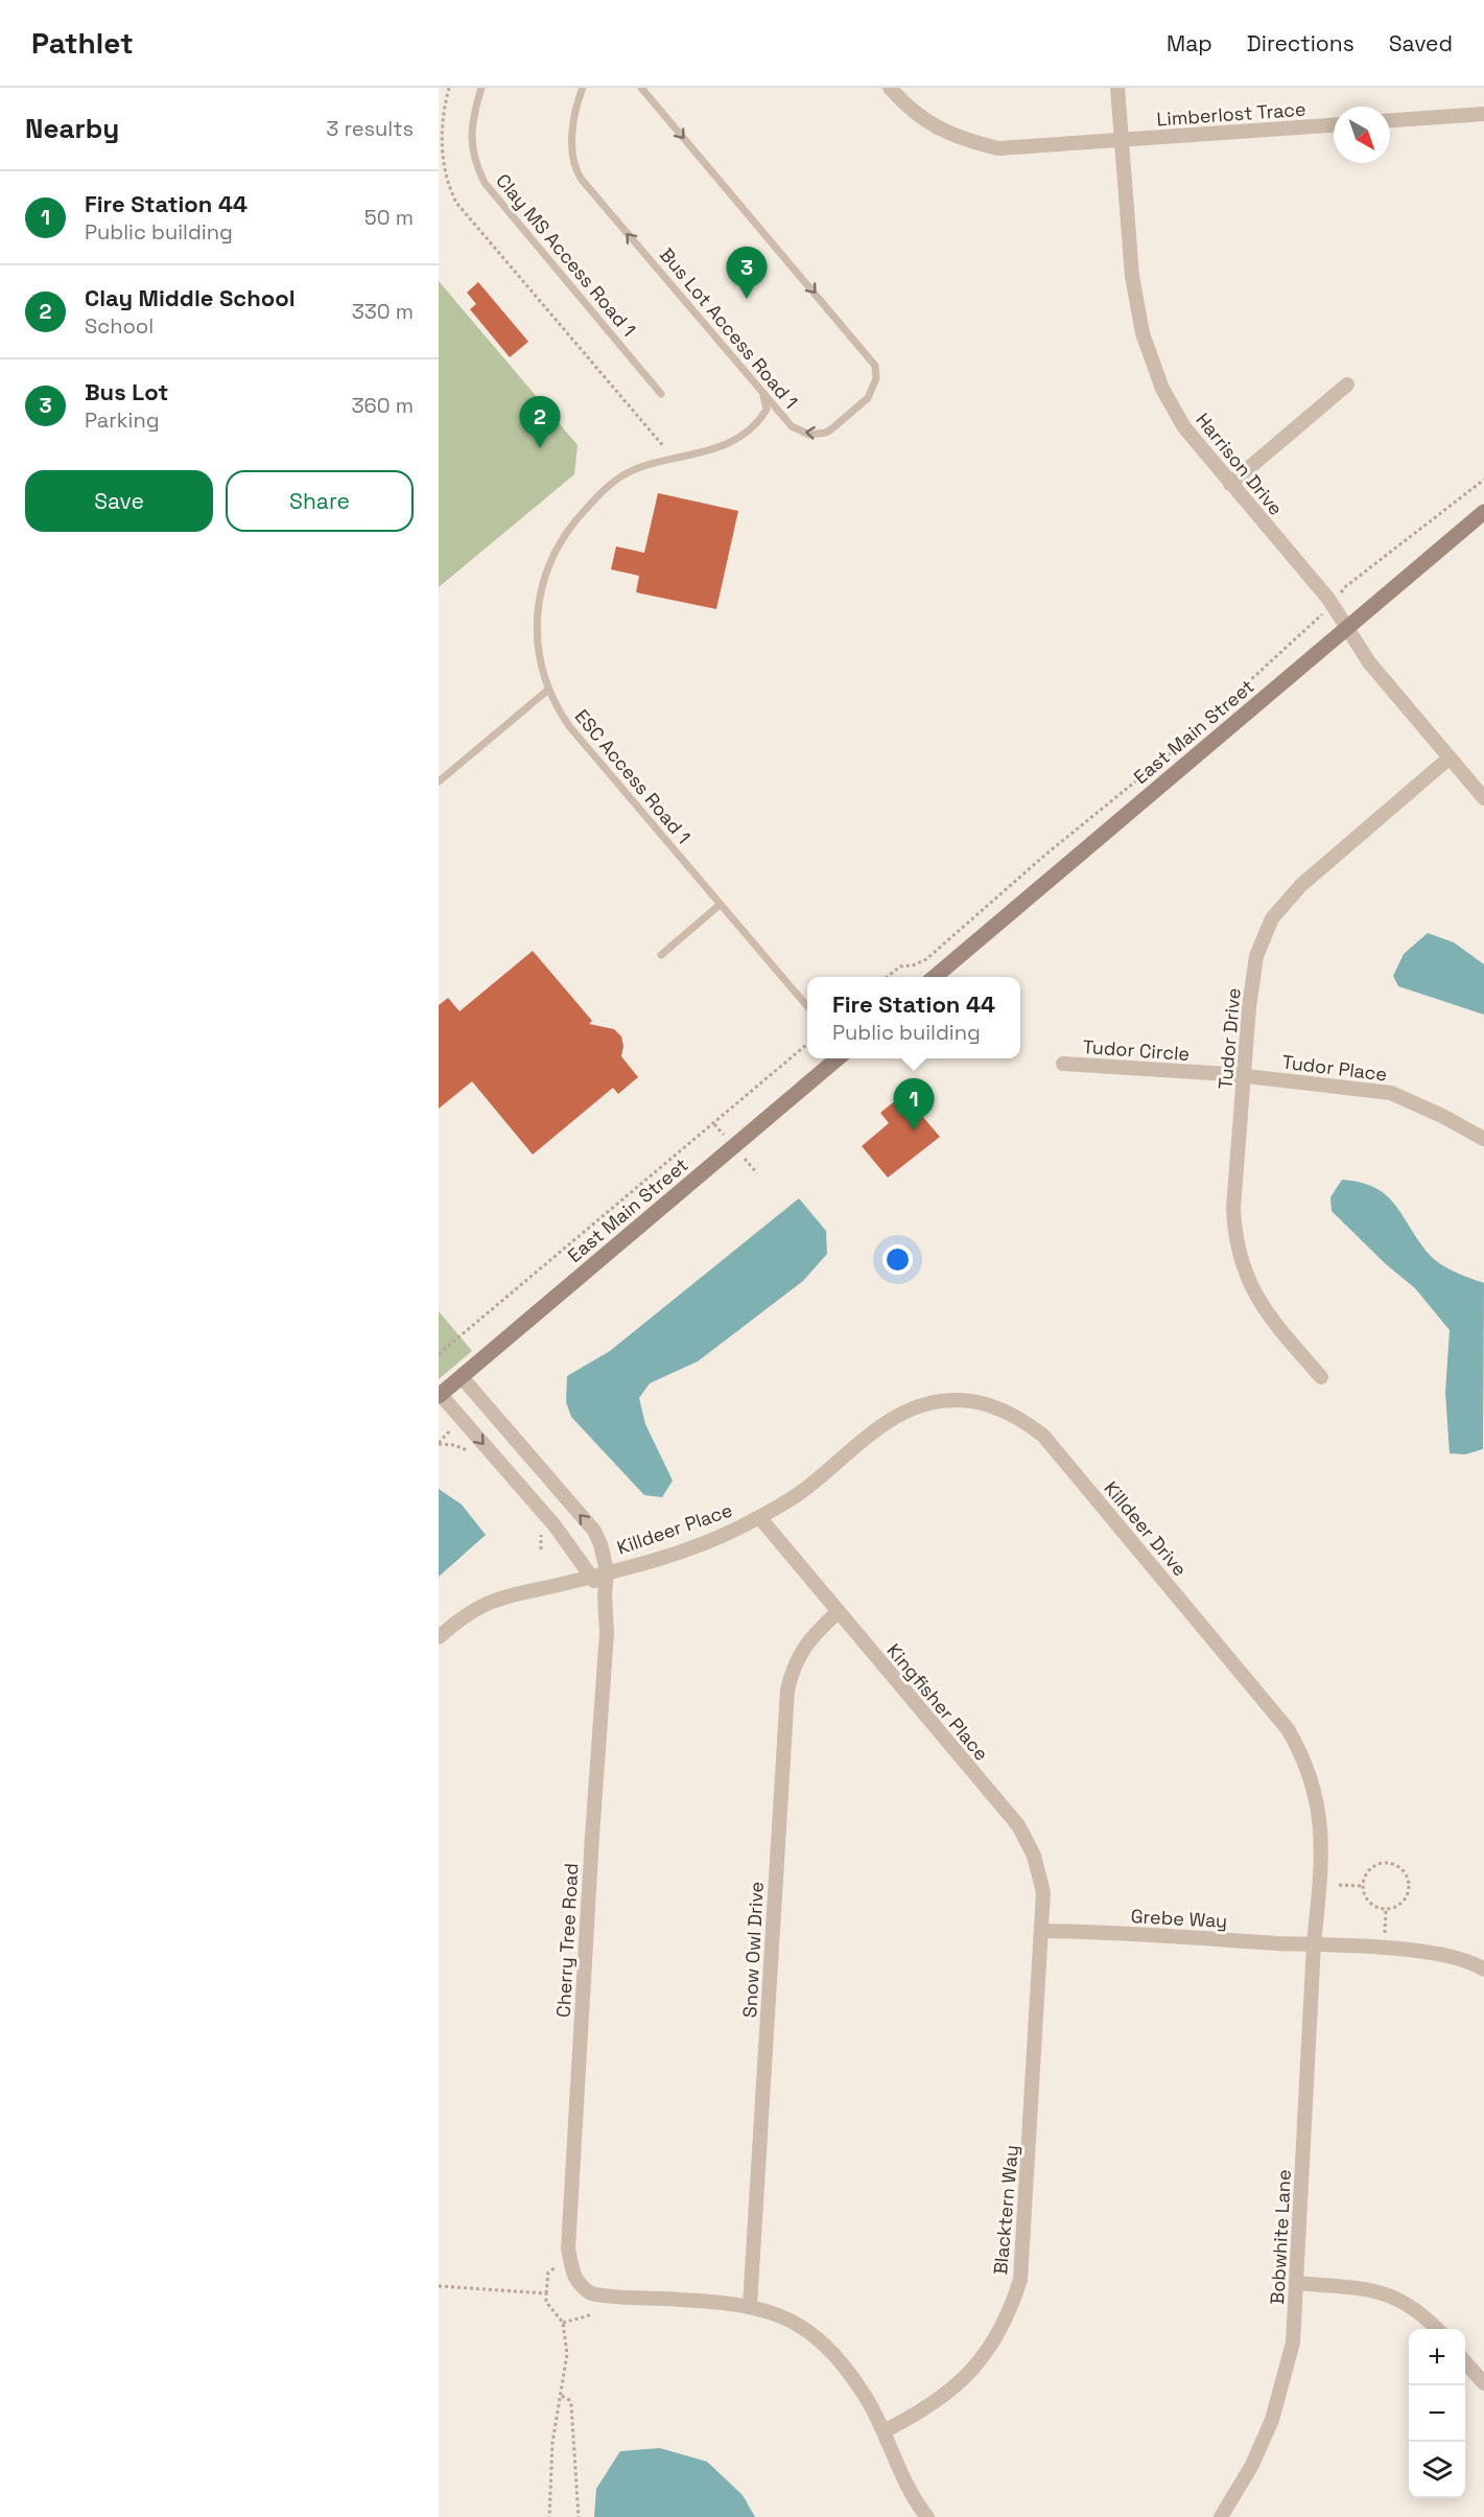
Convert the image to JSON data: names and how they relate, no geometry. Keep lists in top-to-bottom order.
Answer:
{
  "streets": {
    "main road": ["East Main Street"],
    "street": [
      "Limberlost Trace",
      "Harrison Drive",
      "Tudor Drive",
      "Tudor Circle",
      "Tudor Place",
      "Killdeer Place",
      "Killdeer Drive",
      "Kingfisher Place",
      "Grebe Way",
      "Cherry Tree Road",
      "Snow Owl Drive",
      "Blacktern Way",
      "Bobwhite Lane"
    ],
    "lane": ["Clay MS Access Road 1", "Bus Lot Access Road 1", "ESC Access Road 1"]
  },
  "crossings": [
    ["Limberlost Trace", "Harrison Drive"],
    ["Harrison Drive", "East Main Street"],
    ["Harrison Drive", "Tudor Drive"],
    ["East Main Street", "Cherry Tree Road"],
    ["Tudor Drive", "Tudor Circle"],
    ["Tudor Drive", "Tudor Place"],
    ["Tudor Circle", "Tudor Place"],
    ["Killdeer Place", "Killdeer Drive"],
    ["Killdeer Place", "Kingfisher Place"],
    ["Killdeer Place", "Cherry Tree Road"],
    ["Killdeer Drive", "Kingfisher Place"],
    ["Killdeer Drive", "Grebe Way"],
    ["Killdeer Drive", "Bobwhite Lane"],
    ["Kingfisher Place", "Grebe Way"],
    ["Kingfisher Place", "Snow Owl Drive"],
    ["Kingfisher Place", "Blacktern Way"],
    ["Grebe Way", "Blacktern Way"],
    ["Grebe Way", "Bobwhite Lane"],
    ["Cherry Tree Road", "Snow Owl Drive"]
  ],
  "north": "bottom right",
  "page": {
    "header": "Pathlet",
    "nav": ["Map", "Directions", "Saved"],
    "heading": ["Nearby", "3 results"],
    "list": [
      {
        "mark": "1",
        "name": "Fire Station 44",
        "note": "Public building",
        "value": "50 m"
      },
      {
        "mark": "2",
        "name": "Clay Middle School",
        "note": "School",
        "value": "330 m"
      },
      {
        "mark": "3",
        "name": "Bus Lot",
        "note": "Parking",
        "value": "360 m"
      }
    ],
    "pins": ["3", "2", "1"],
    "buttons": ["Save", "Share"],
    "popup": ["Fire Station 44", "Public building"],
    "map_buttons": ["+", "−"]
  }
}
